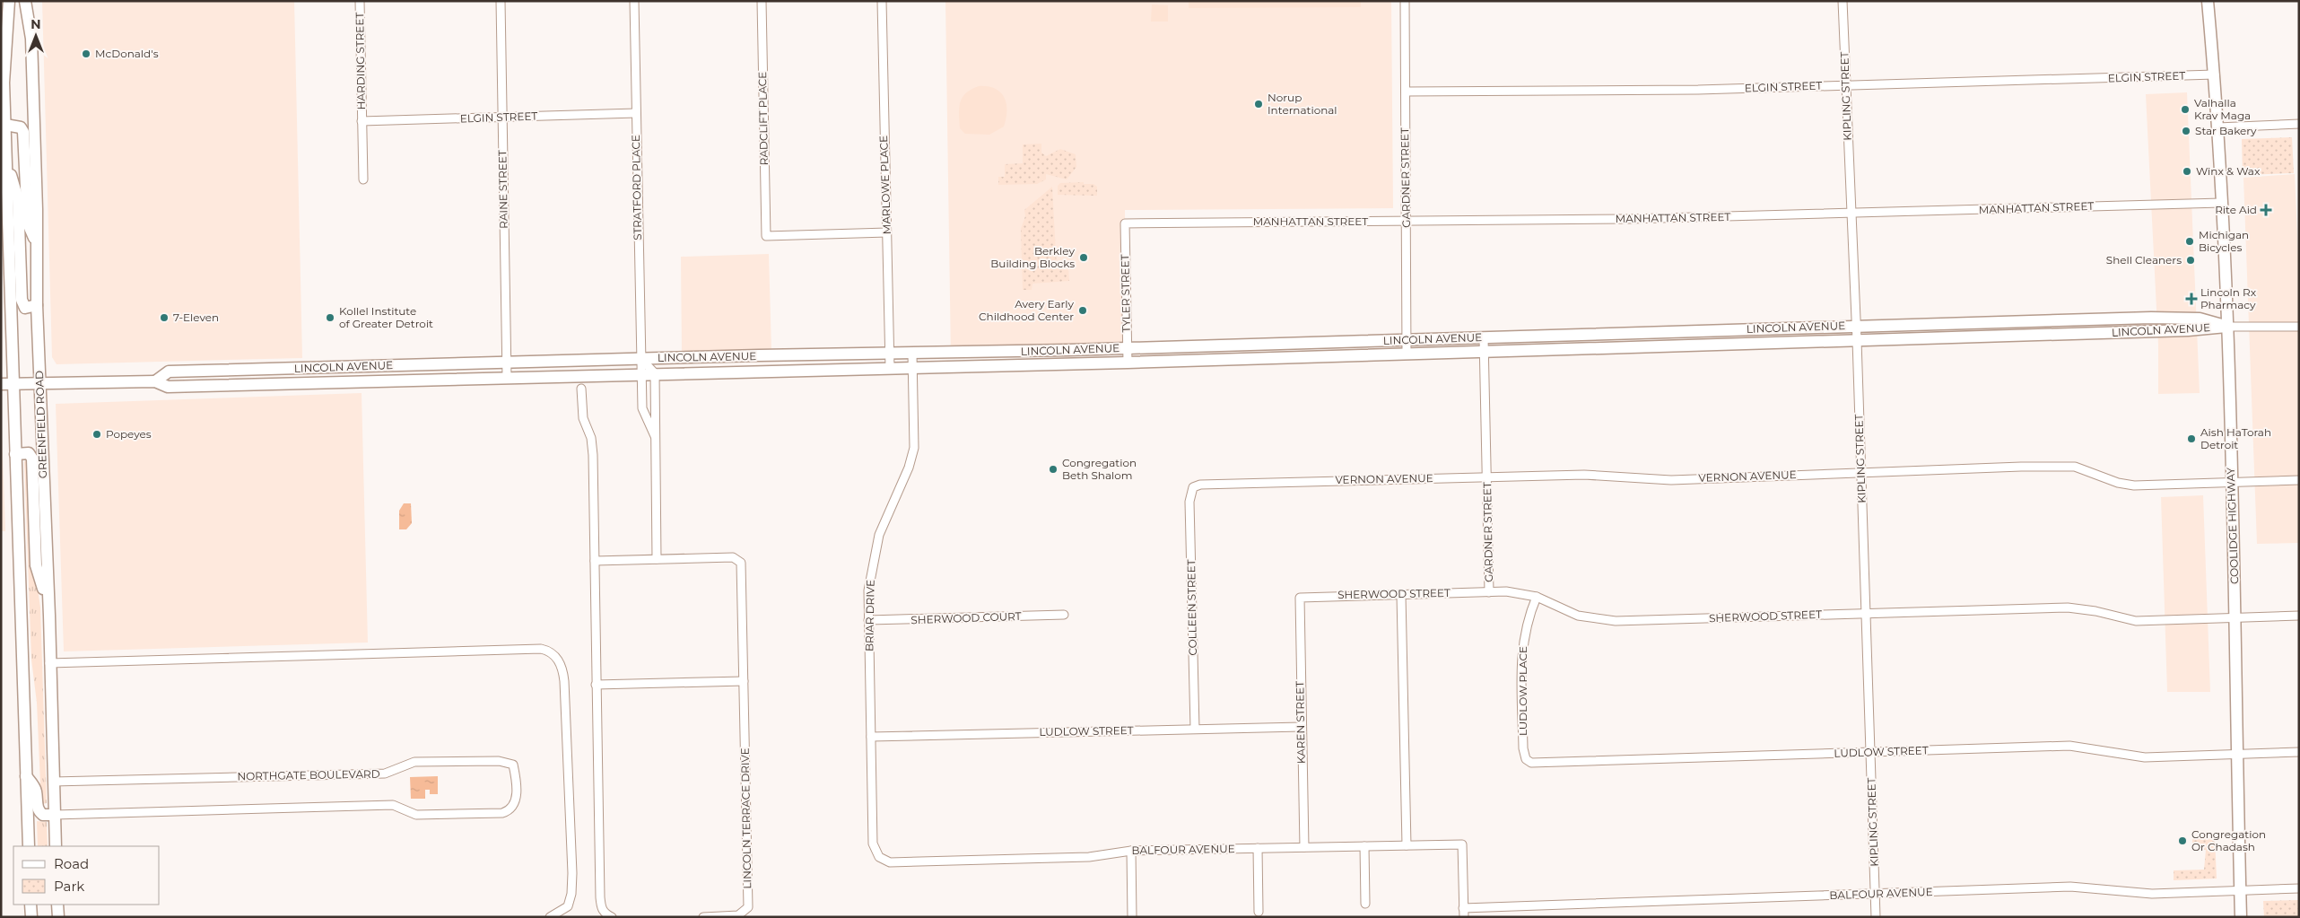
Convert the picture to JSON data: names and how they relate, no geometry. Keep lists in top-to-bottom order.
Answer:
{
  "streets": {
    "street": [
      "HARDING STREET",
      "ELGIN STREET",
      "KIPLING STREET",
      "RADCLIFT PLACE",
      "GARDNER STREET",
      "MARLOWE PLACE",
      "STRATFORD PLACE",
      "RAINE STREET",
      "MANHATTAN STREET",
      "TYLER STREET",
      "LINCOLN AVENUE",
      "GREENFIELD ROAD",
      "VERNON AVENUE",
      "COOLIDGE HIGHWAY",
      "SHERWOOD STREET",
      "COLLEEN STREET",
      "BRIAR DRIVE",
      "SHERWOOD COURT",
      "LUDLOW PLACE",
      "KAREN STREET",
      "LUDLOW STREET",
      "NORTHGATE BOULEVARD",
      "LINCOLN TERRACE DRIVE",
      "BALFOUR AVENUE"
    ]
  },
  "crossings": [
    ["HARDING STREET", "ELGIN STREET"],
    ["ELGIN STREET", "KIPLING STREET"],
    ["ELGIN STREET", "GARDNER STREET"],
    ["ELGIN STREET", "STRATFORD PLACE"],
    ["ELGIN STREET", "RAINE STREET"],
    ["ELGIN STREET", "COOLIDGE HIGHWAY"],
    ["KIPLING STREET", "MANHATTAN STREET"],
    ["KIPLING STREET", "LINCOLN AVENUE"],
    ["KIPLING STREET", "VERNON AVENUE"],
    ["KIPLING STREET", "SHERWOOD STREET"],
    ["KIPLING STREET", "LUDLOW STREET"],
    ["KIPLING STREET", "BALFOUR AVENUE"],
    ["RADCLIFT PLACE", "MARLOWE PLACE"],
    ["GARDNER STREET", "MANHATTAN STREET"],
    ["GARDNER STREET", "LINCOLN AVENUE"],
    ["GARDNER STREET", "VERNON AVENUE"],
    ["GARDNER STREET", "SHERWOOD STREET"],
    ["MARLOWE PLACE", "LINCOLN AVENUE"],
    ["STRATFORD PLACE", "LINCOLN AVENUE"],
    ["RAINE STREET", "LINCOLN AVENUE"],
    ["MANHATTAN STREET", "TYLER STREET"],
    ["MANHATTAN STREET", "COOLIDGE HIGHWAY"],
    ["TYLER STREET", "LINCOLN AVENUE"],
    ["LINCOLN AVENUE", "GREENFIELD ROAD"],
    ["LINCOLN AVENUE", "COOLIDGE HIGHWAY"],
    ["LINCOLN AVENUE", "BRIAR DRIVE"],
    ["GREENFIELD ROAD", "NORTHGATE BOULEVARD"],
    ["VERNON AVENUE", "COOLIDGE HIGHWAY"],
    ["VERNON AVENUE", "COLLEEN STREET"],
    ["COOLIDGE HIGHWAY", "SHERWOOD STREET"],
    ["COOLIDGE HIGHWAY", "LUDLOW STREET"],
    ["COOLIDGE HIGHWAY", "BALFOUR AVENUE"],
    ["SHERWOOD STREET", "LUDLOW PLACE"],
    ["SHERWOOD STREET", "KAREN STREET"],
    ["COLLEEN STREET", "LUDLOW STREET"],
    ["BRIAR DRIVE", "SHERWOOD COURT"],
    ["BRIAR DRIVE", "LUDLOW STREET"],
    ["BRIAR DRIVE", "BALFOUR AVENUE"],
    ["LUDLOW PLACE", "LUDLOW STREET"],
    ["KAREN STREET", "LUDLOW STREET"],
    ["KAREN STREET", "BALFOUR AVENUE"]
  ],
  "places": {
    "other": [
      "McDonald's",
      "Norup International",
      "Valhalla Krav Maga",
      "Star Bakery",
      "Winx & Wax",
      "Michigan Bicycles",
      "Berkley Building Blocks",
      "Shell Cleaners",
      "Avery Early Childhood Center",
      "7-Eleven",
      "Kollel Institute of Greater Detroit",
      "Popeyes",
      "Aish HaTorah Detroit",
      "Congregation Beth Shalom",
      "Congregation Or Chadash"
    ],
    "health": ["Rite Aid", "Lincoln Rx Pharmacy"]
  },
  "legend": ["Road", "Park"],
  "north": "top"
}
